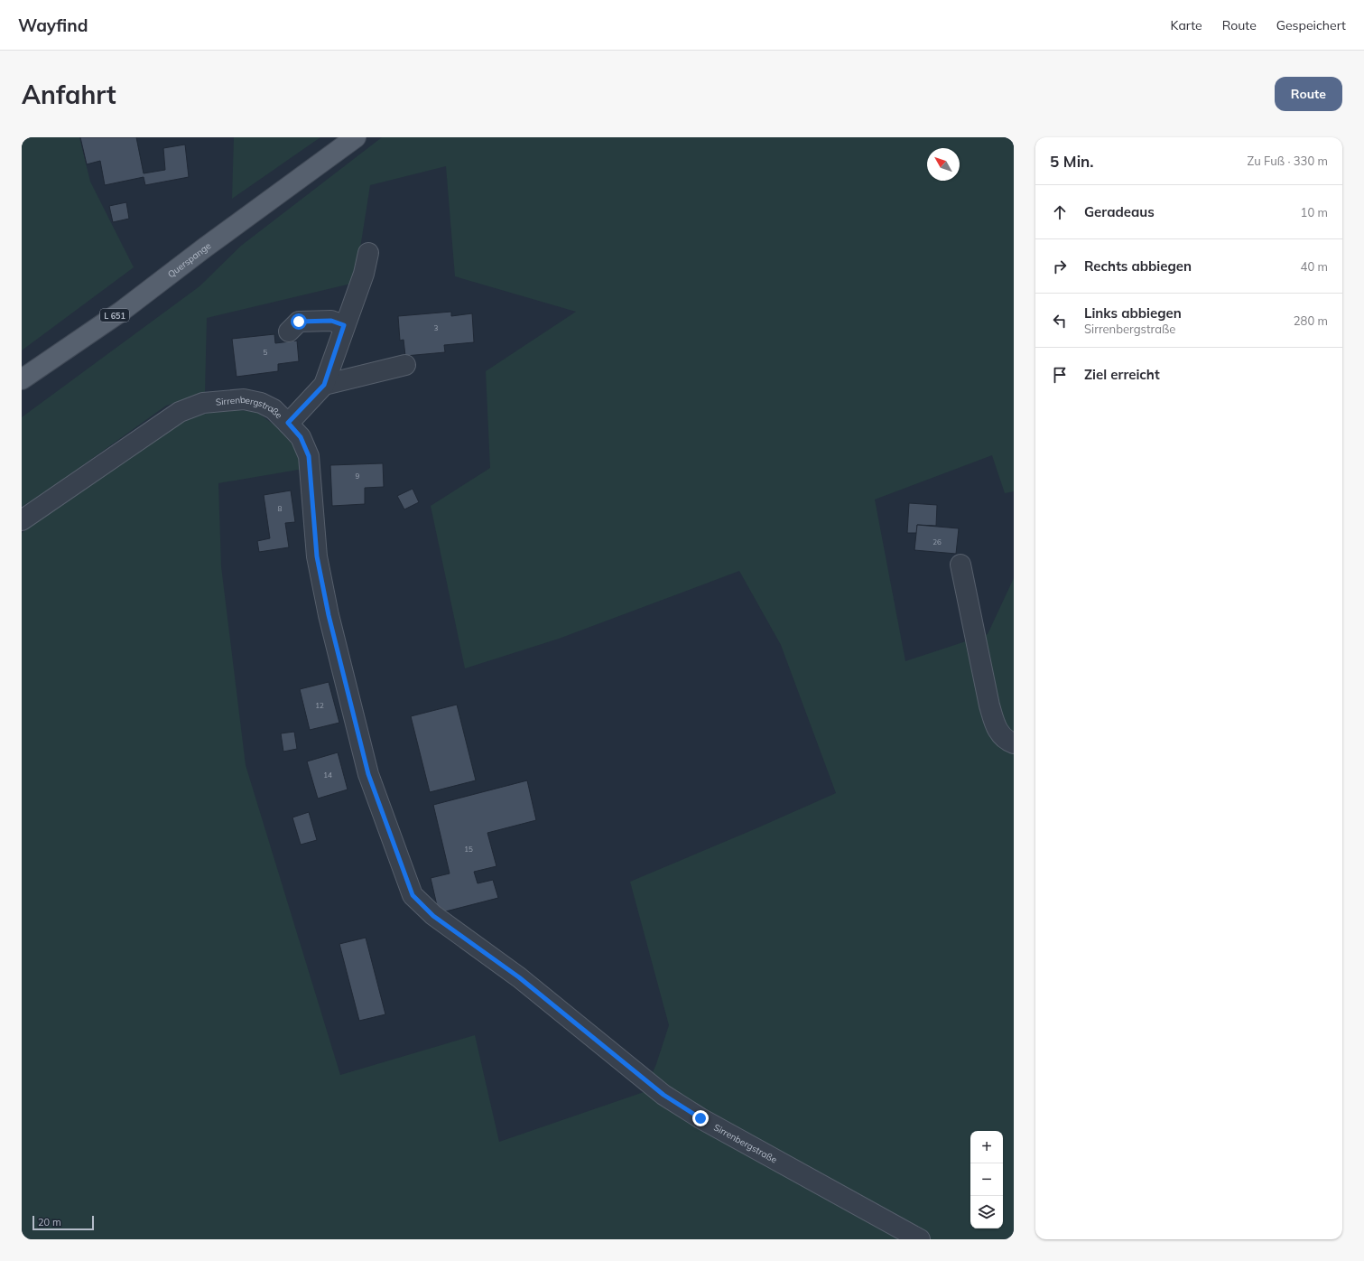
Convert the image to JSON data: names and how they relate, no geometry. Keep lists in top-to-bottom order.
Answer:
{
  "streets": {
    "main road": ["Querspange", "L 651"],
    "street": ["Sirrenbergstraße"]
  },
  "house_numbers": [
    "3",
    "5",
    "9",
    "8",
    "26",
    "12",
    "14",
    "15"
  ],
  "scale_bar": "20 m",
  "north": "top left",
  "page": {
    "header": "Wayfind",
    "nav": ["Karte", "Route", "Gespeichert"],
    "buttons": "Route",
    "title": "Anfahrt",
    "heading": ["5 Min.", "Zu Fuß · 330 m"],
    "list": [
      ["Geradeaus", "10 m"],
      ["Rechts abbiegen", "40 m"],
      ["Links abbiegen", "Sirrenbergstraße", "280 m"],
      "Ziel erreicht"
    ],
    "map_buttons": ["+", "−"],
    "scale": "20 m"
  }
}
